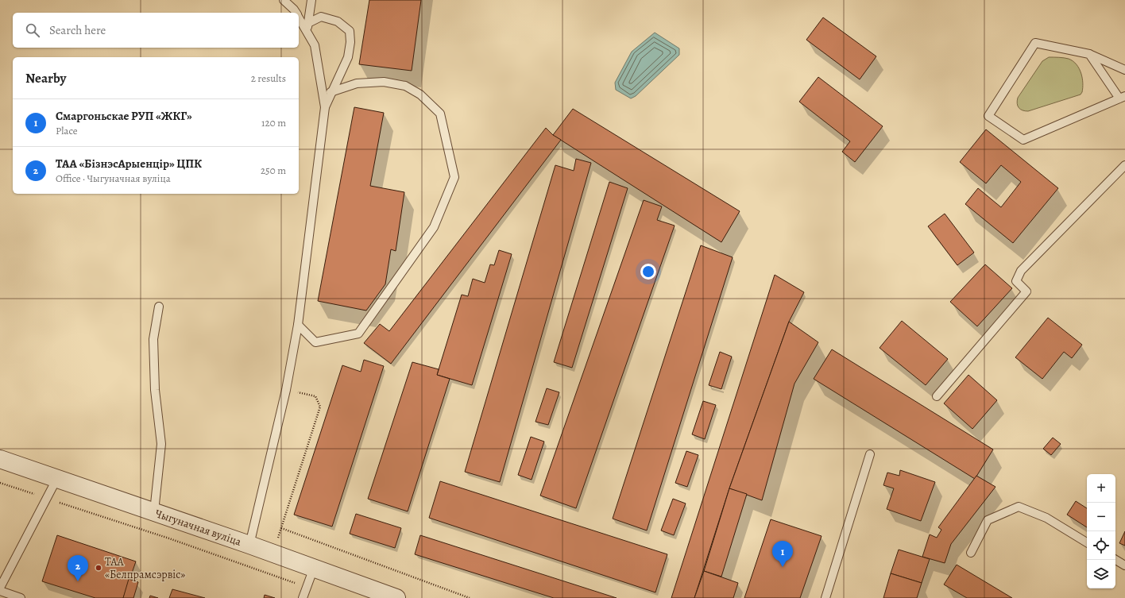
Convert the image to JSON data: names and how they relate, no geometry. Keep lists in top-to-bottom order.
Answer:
{
  "streets": {
    "street": ["Чыгуначная вуліца"]
  },
  "places": ["ТАА «Белпрамсэрвіс»"],
  "page": {
    "search": "Search here",
    "heading": ["Nearby", "2 results"],
    "list": [
      {
        "mark": "1",
        "name": "Смаргоньскае РУП «ЖКГ»",
        "note": "Place",
        "value": "120 m"
      },
      {
        "mark": "2",
        "name": "ТАА «БізнэсАрыенцір» ЦПК",
        "note": "Office · Чыгуначная вуліца",
        "value": "250 m"
      }
    ],
    "map_buttons": ["+", "−"],
    "pins": ["1", "2"]
  }
}
